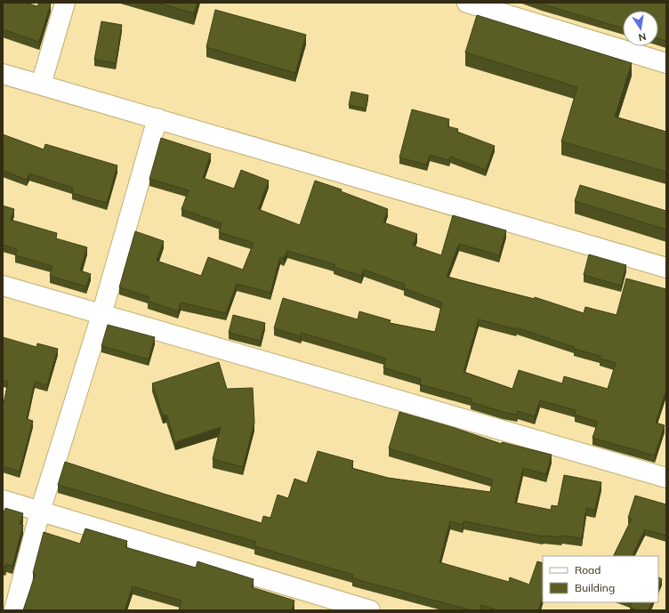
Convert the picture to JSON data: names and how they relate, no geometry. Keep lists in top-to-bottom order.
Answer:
{
  "legend": ["Road", "Building"],
  "north": "bottom"
}
